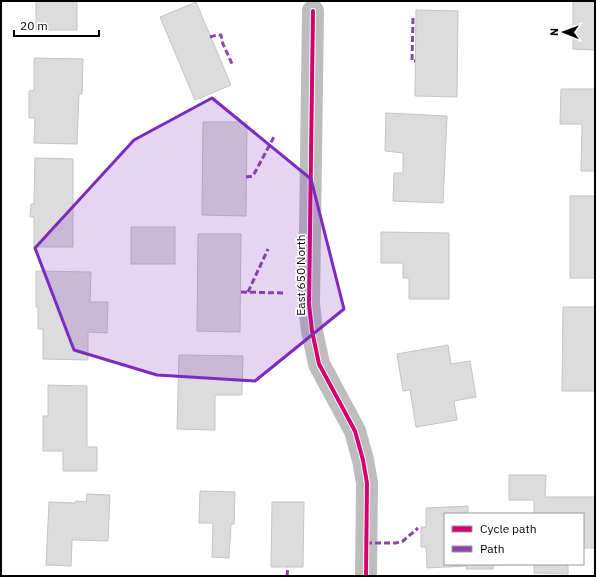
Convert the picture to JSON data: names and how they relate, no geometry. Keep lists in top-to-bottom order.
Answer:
{
  "streets": {
    "street": ["East 650 North"]
  },
  "legend": ["Cycle path", "Path"],
  "scale_bar": "20 m",
  "north": "left"
}
